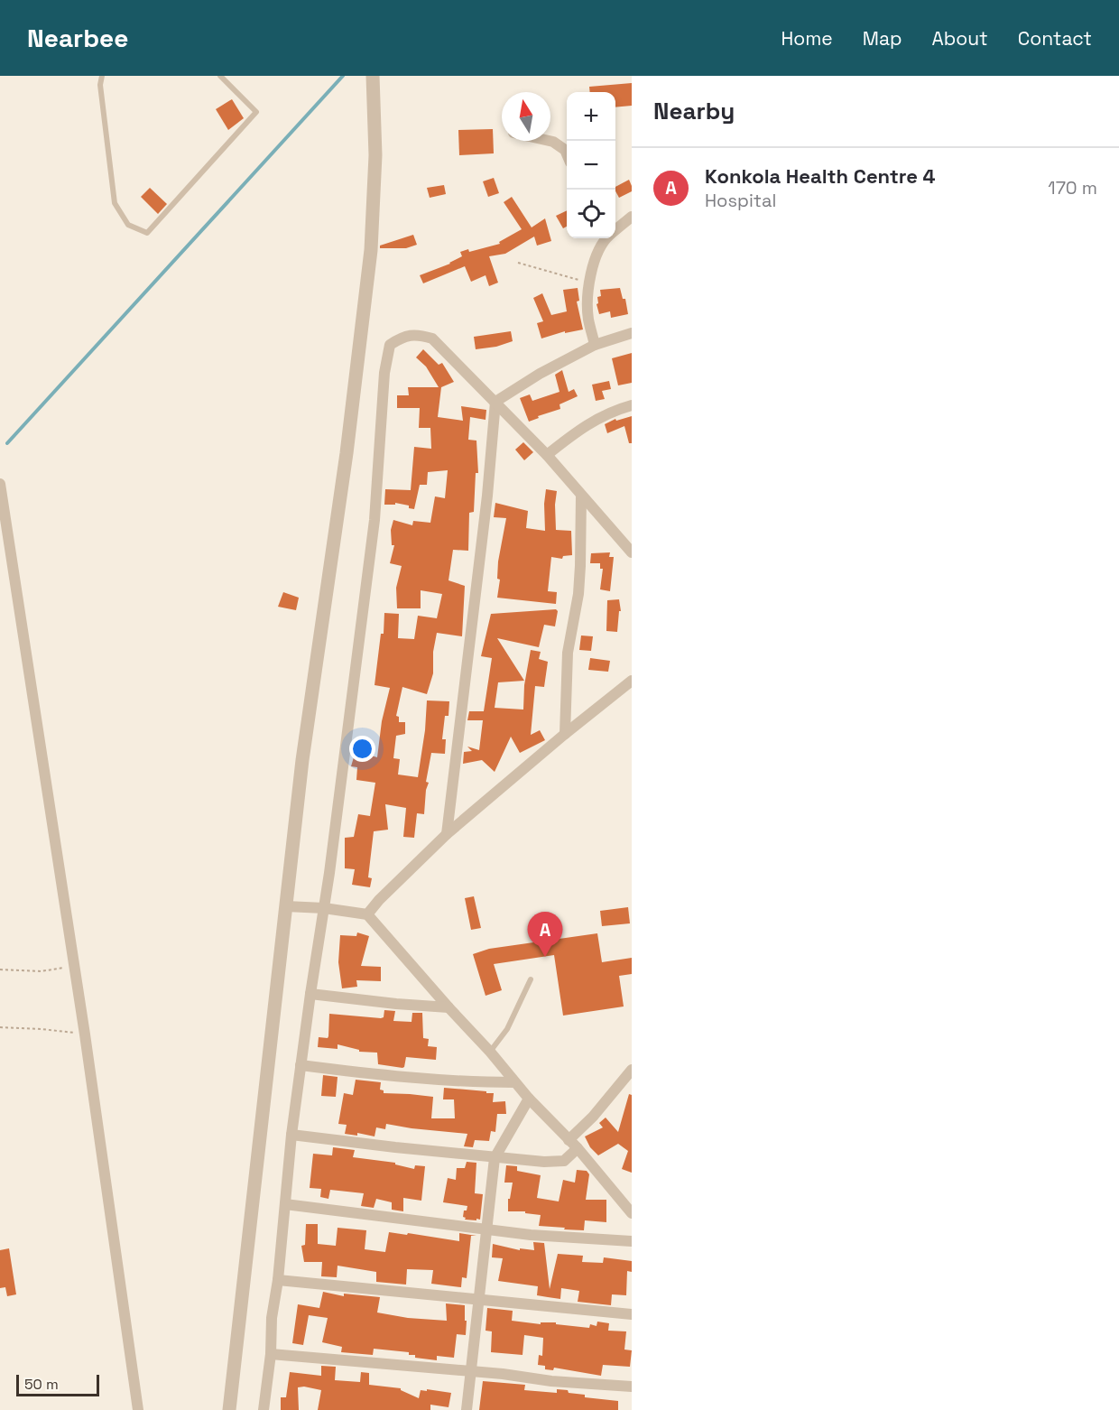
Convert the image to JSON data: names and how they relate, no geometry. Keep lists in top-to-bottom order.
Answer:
{
  "scale_bar": "50 m",
  "north": "top",
  "page": {
    "header": "Nearbee",
    "nav": [
      "Home",
      "Map",
      "About",
      "Contact"
    ],
    "heading": "Nearby",
    "map_buttons": ["+", "−"],
    "list": [
      {
        "mark": "A",
        "name": "Konkola Health Centre 4",
        "note": "Hospital",
        "value": "170 m"
      }
    ],
    "pins": "A",
    "scale": "50 m"
  }
}
